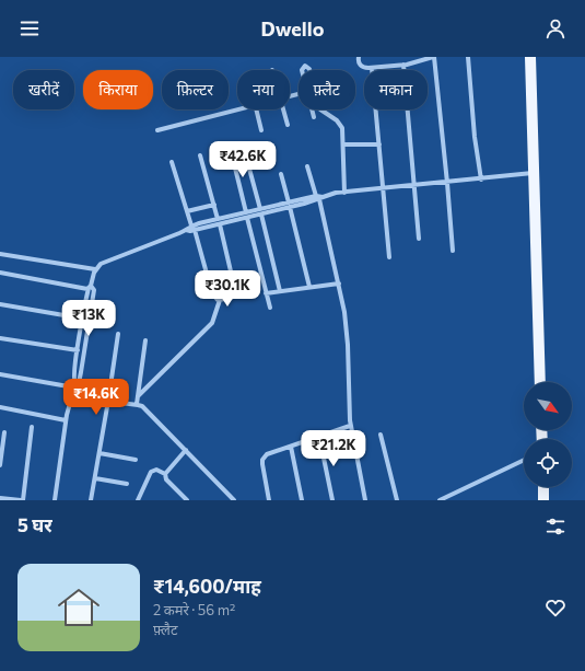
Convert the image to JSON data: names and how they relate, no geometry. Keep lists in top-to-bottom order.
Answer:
{
  "north": "bottom right",
  "page": {
    "header": "Dwello",
    "chip": [
      "खरीदें",
      "किराया",
      "फ़िल्टर",
      "नया",
      "फ़्लैट",
      "मकान"
    ],
    "price": [
      "₹42.6K",
      "₹30.1K",
      "₹13K",
      "₹14.6K",
      "₹21.2K"
    ],
    "heading": "5 घर",
    "list": [
      {
        "name": "₹14,600/माह",
        "note": "2 कमरे · 56 m² · फ़्लैट"
      }
    ]
  }
}
